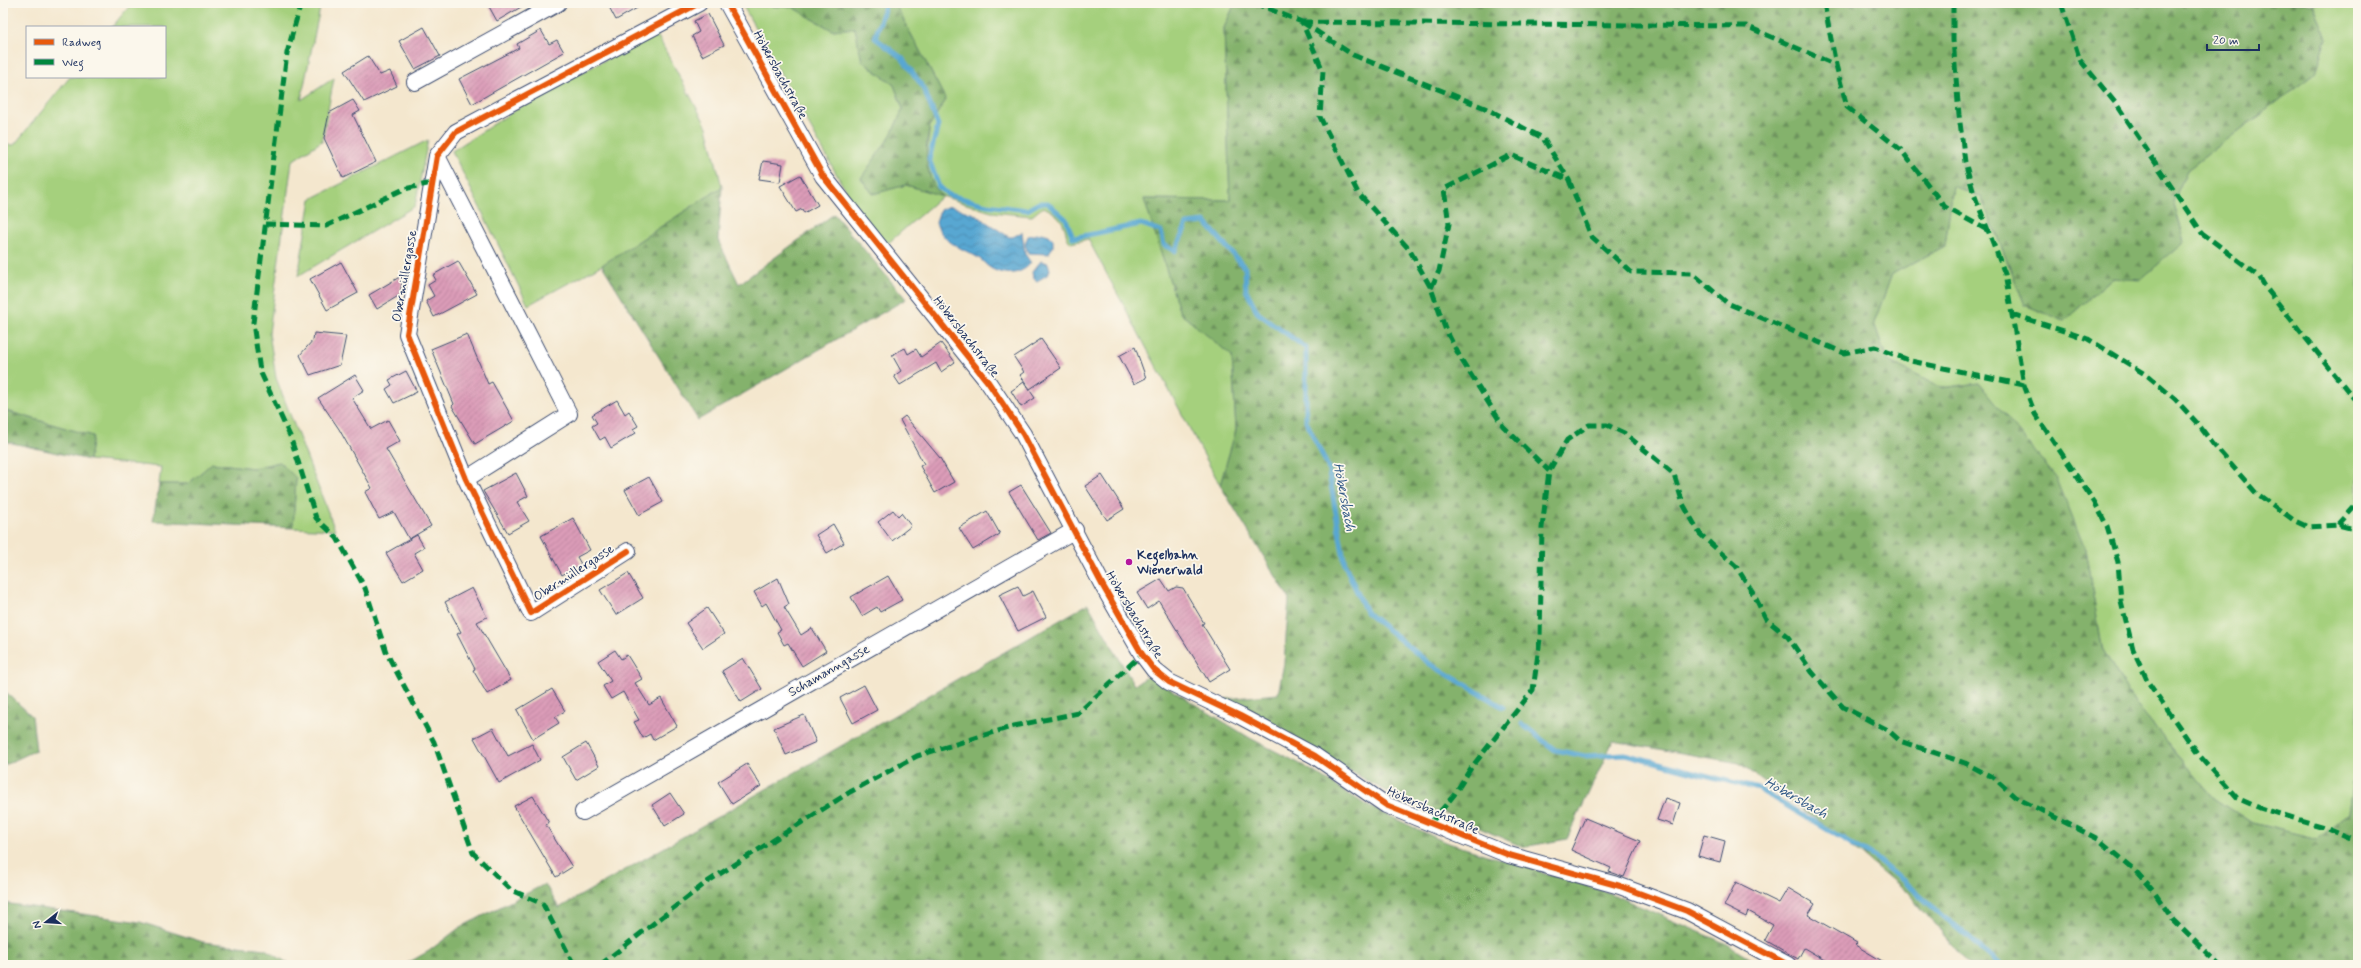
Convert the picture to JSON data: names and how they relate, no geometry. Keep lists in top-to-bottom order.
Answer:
{
  "streets": {
    "street": ["Höbersbachstraße", "Obermüllergasse", "Schamanngasse"]
  },
  "crossings": [
    ["Höbersbachstraße", "Schamanngasse"]
  ],
  "water": ["Höbersbach"],
  "places": ["Kegelbahn Wienerwald"],
  "legend": ["Radweg", "Weg"],
  "scale_bar": "20 m",
  "north": "left"
}
